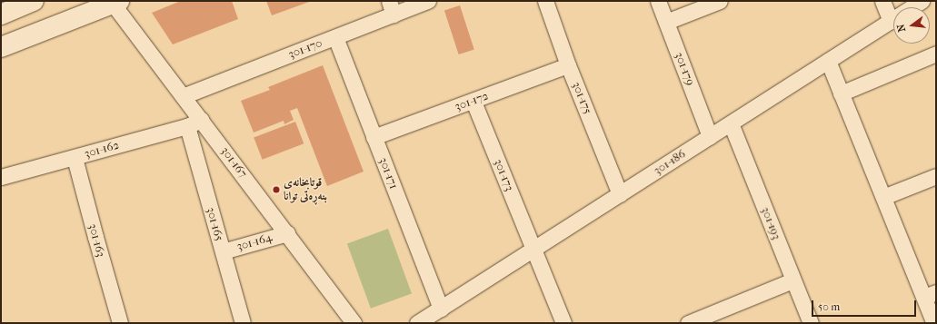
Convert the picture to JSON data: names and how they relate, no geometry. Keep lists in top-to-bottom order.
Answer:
{
  "streets": {
    "street": [
      "301-170",
      "301-179",
      "301-175",
      "301-172",
      "301-162",
      "301-167",
      "301-186",
      "301-171",
      "301-173",
      "301-193",
      "301-165",
      "301-163",
      "301-164"
    ]
  },
  "crossings": [
    ["301-170", "301-167"],
    ["301-170", "301-171"],
    ["301-179", "301-186"],
    ["301-175", "301-172"],
    ["301-175", "301-186"],
    ["301-172", "301-171"],
    ["301-172", "301-173"],
    ["301-162", "301-167"],
    ["301-162", "301-165"],
    ["301-162", "301-163"],
    ["301-167", "301-165"],
    ["301-167", "301-164"],
    ["301-186", "301-171"],
    ["301-186", "301-173"],
    ["301-186", "301-193"],
    ["301-165", "301-164"]
  ],
  "places": ["قوتابخانەی بنەڕەتی توانا"],
  "scale_bar": "50 m",
  "north": "left"
}
